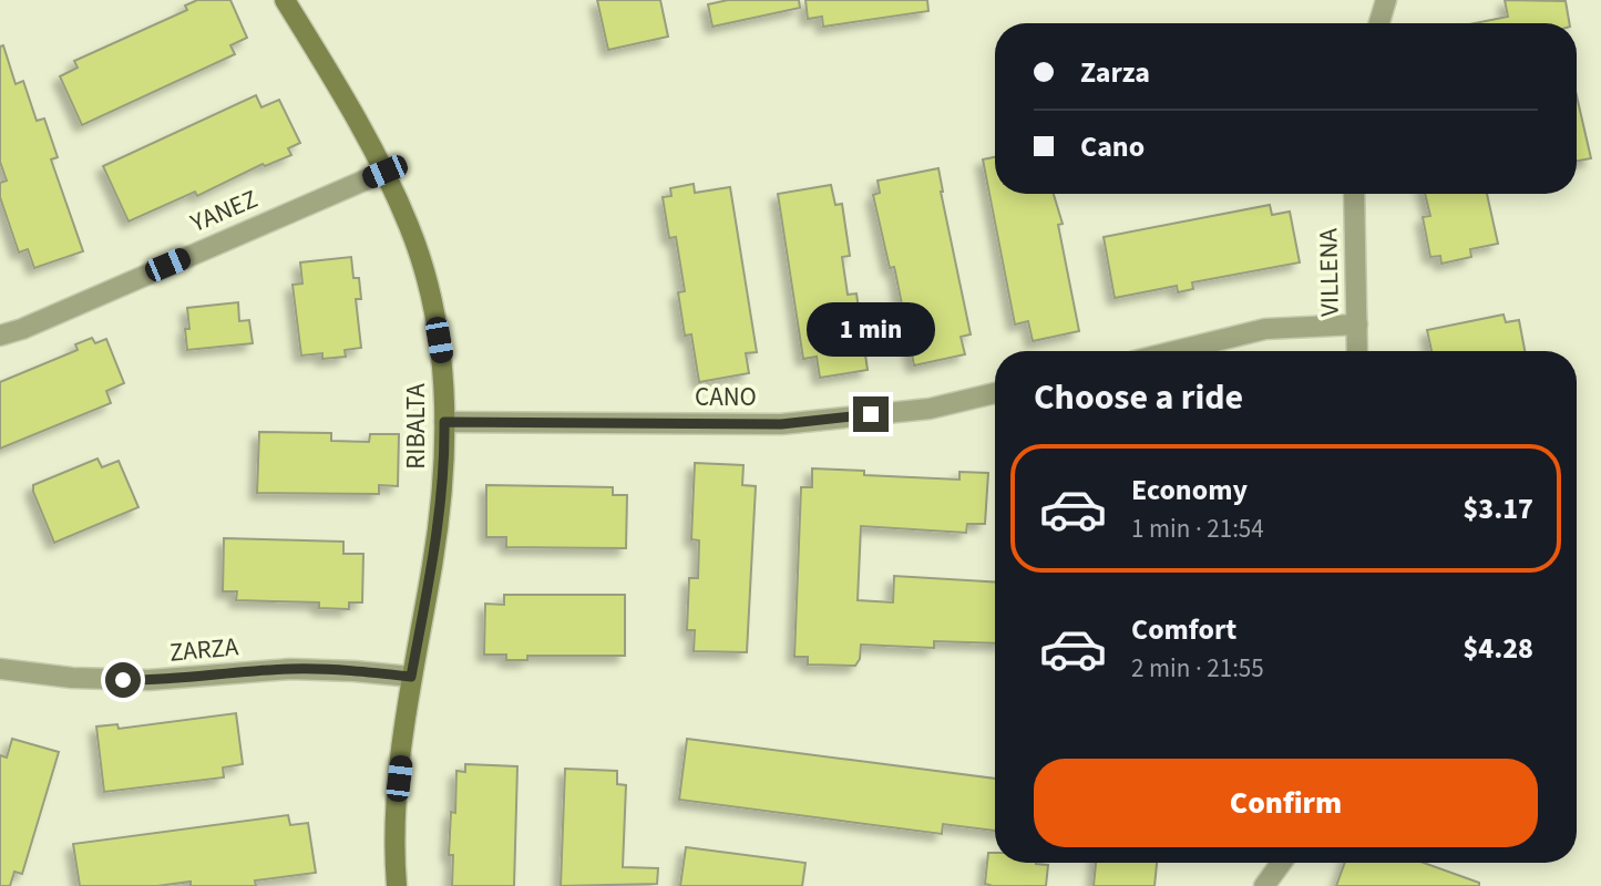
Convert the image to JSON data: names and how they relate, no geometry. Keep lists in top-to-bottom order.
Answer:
{
  "streets": {
    "street": [
      "YANEZ",
      "VILLENA",
      "CANO",
      "RIBALTA",
      "ZARZA"
    ]
  },
  "crossings": [
    ["YANEZ", "RIBALTA"],
    ["CANO", "RIBALTA"],
    ["RIBALTA", "ZARZA"]
  ],
  "page": {
    "banner": ["Zarza", "Cano"],
    "bubble": "1 min",
    "heading": "Choose a ride",
    "list": [
      {
        "name": "Economy",
        "note": "1 min · 21:54",
        "value": "$3.17"
      },
      {
        "name": "Comfort",
        "note": "2 min · 21:55",
        "value": "$4.28"
      }
    ],
    "buttons": "Confirm"
  }
}
